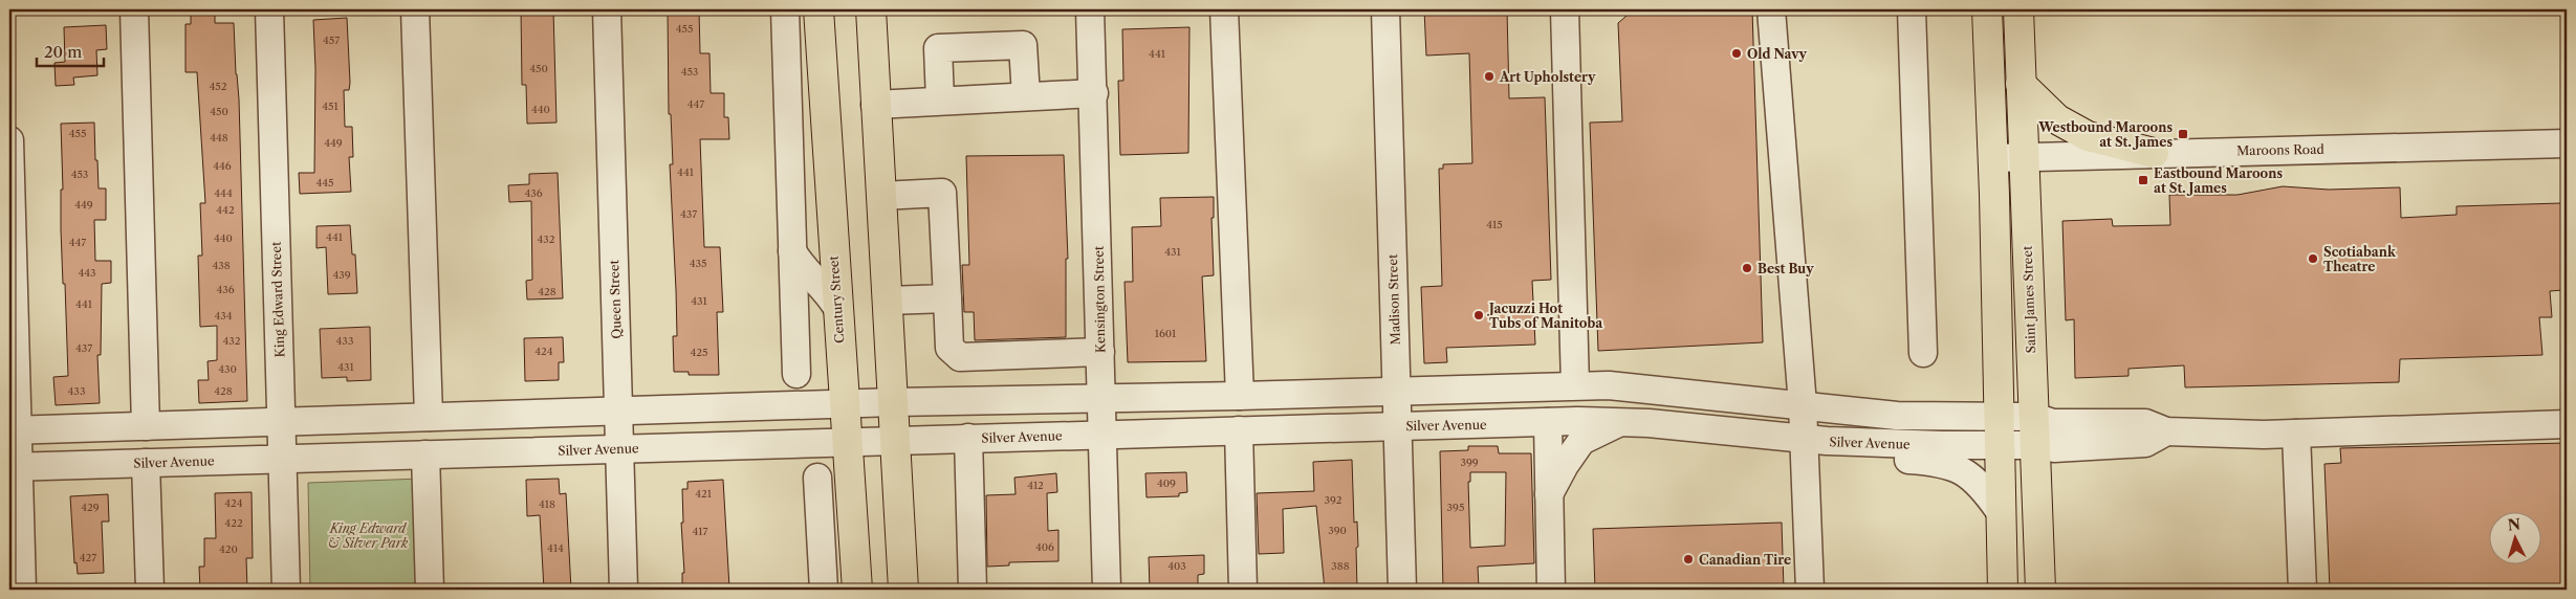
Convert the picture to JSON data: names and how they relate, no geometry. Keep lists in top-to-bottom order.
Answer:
{
  "streets": {
    "main road": ["Century Street", "Saint James Street"],
    "street": [
      "Maroons Road",
      "King Edward Street",
      "Queen Street",
      "Kensington Street",
      "Madison Street",
      "Silver Avenue"
    ]
  },
  "crossings": [
    ["Maroons Road", "Saint James Street"],
    ["King Edward Street", "Silver Avenue"],
    ["Queen Street", "Silver Avenue"],
    ["Century Street", "Silver Avenue"],
    ["Kensington Street", "Silver Avenue"],
    ["Madison Street", "Silver Avenue"],
    ["Saint James Street", "Silver Avenue"]
  ],
  "parks": ["King Edward & Silver Park"],
  "places": {
    "other": [
      "Old Navy",
      "Art Upholstery",
      "Scotiabank Theatre",
      "Best Buy",
      "Jacuzzi Hot Tubs of Manitoba",
      "Canadian Tire"
    ],
    "transit": ["Westbound Maroons at St. James", "Eastbound Maroons at St. James"]
  },
  "house_numbers": [
    "455",
    "457",
    "441",
    "450",
    "453",
    "452",
    "447",
    "451",
    "440",
    "450",
    "455",
    "448",
    "449",
    "446",
    "441",
    "453",
    "445",
    "444",
    "436",
    "449",
    "442",
    "437",
    "415",
    "441",
    "440",
    "432",
    "447",
    "431",
    "435",
    "438",
    "443",
    "439",
    "436",
    "428",
    "431",
    "441",
    "434",
    "1601",
    "432",
    "433",
    "437",
    "424",
    "425",
    "431",
    "430",
    "433",
    "428",
    "399",
    "409",
    "412",
    "421",
    "392",
    "424",
    "418",
    "429",
    "395",
    "422",
    "390",
    "417",
    "406",
    "414",
    "420",
    "427",
    "403",
    "388"
  ],
  "scale_bar": "20 m",
  "north": "top"
}
